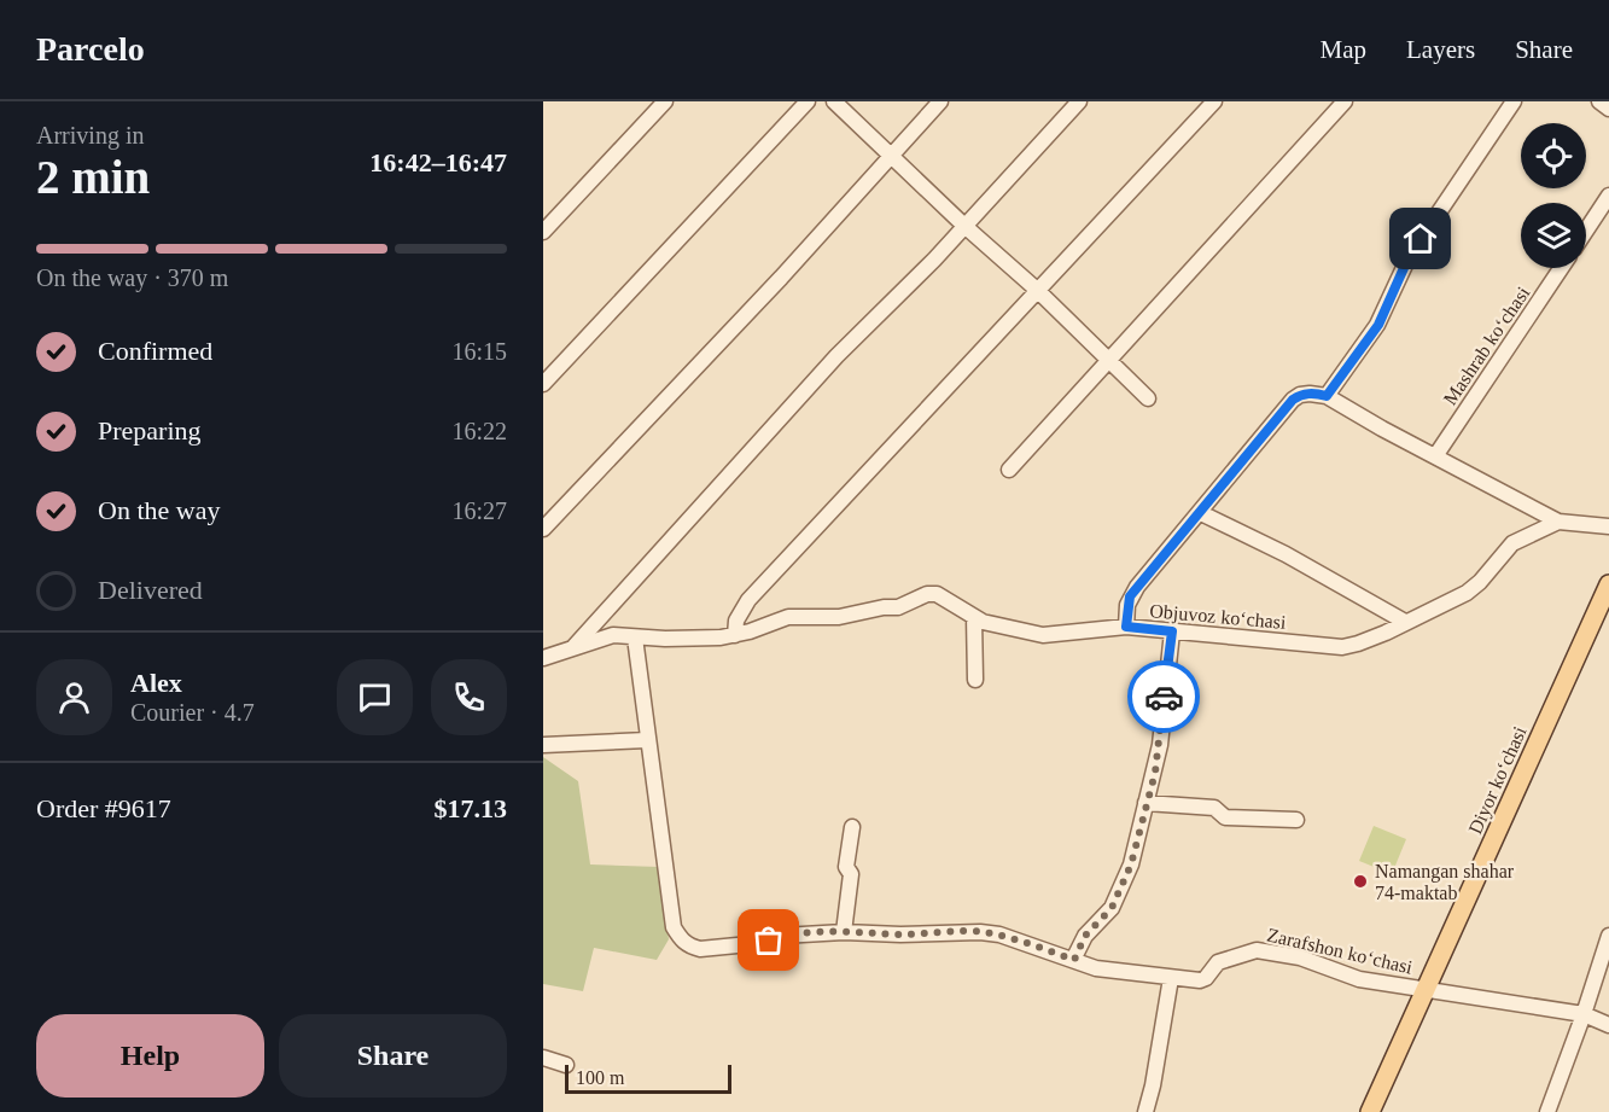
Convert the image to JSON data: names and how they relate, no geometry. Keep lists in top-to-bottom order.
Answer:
{
  "streets": {
    "main road": ["Diyor koʻchasi"],
    "street": ["Mashrab koʻchasi", "Objuvoz koʻchasi", "Zarafshon koʻchasi"]
  },
  "crossings": [
    ["Diyor koʻchasi", "Zarafshon koʻchasi"]
  ],
  "places": ["Namangan shahar 74-maktab"],
  "scale_bar": "100 m",
  "page": {
    "header": "Parcelo",
    "nav": ["Map", "Layers", "Share"],
    "heading": ["2 min", "Arriving in", "16:42–16:47"],
    "panel": [
      "Alex",
      "Courier · 4.7",
      "Order #9617",
      "$17.13"
    ],
    "bar": "On the way · 370 m",
    "list": [
      ["Confirmed", "16:15"],
      ["Preparing", "16:22"],
      ["On the way", "16:27"],
      "Delivered"
    ],
    "buttons": ["Help", "Share"],
    "scale": "100 m"
  }
}
